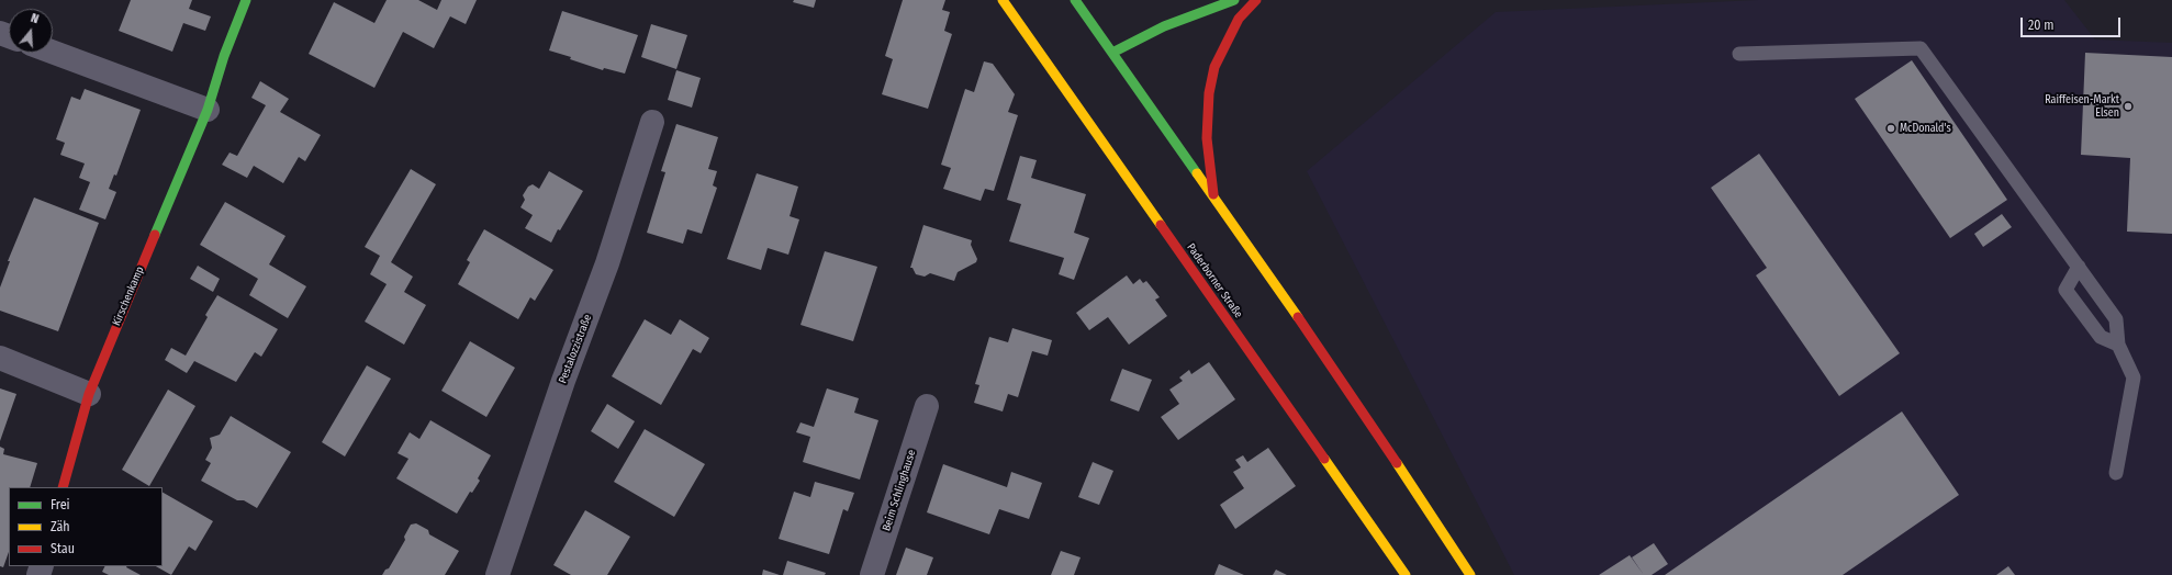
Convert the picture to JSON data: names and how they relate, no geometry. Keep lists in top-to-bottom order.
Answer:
{
  "streets": {
    "street": [
      "Paderborner Straße",
      "Kirschenkamp",
      "Pestalozzistraße",
      "Beim Schlinghause"
    ]
  },
  "places": ["Raiffeisen-Markt Elsen", "McDonald's"],
  "legend": ["Frei", "Zäh", "Stau"],
  "scale_bar": "20 m",
  "north": "top"
}
